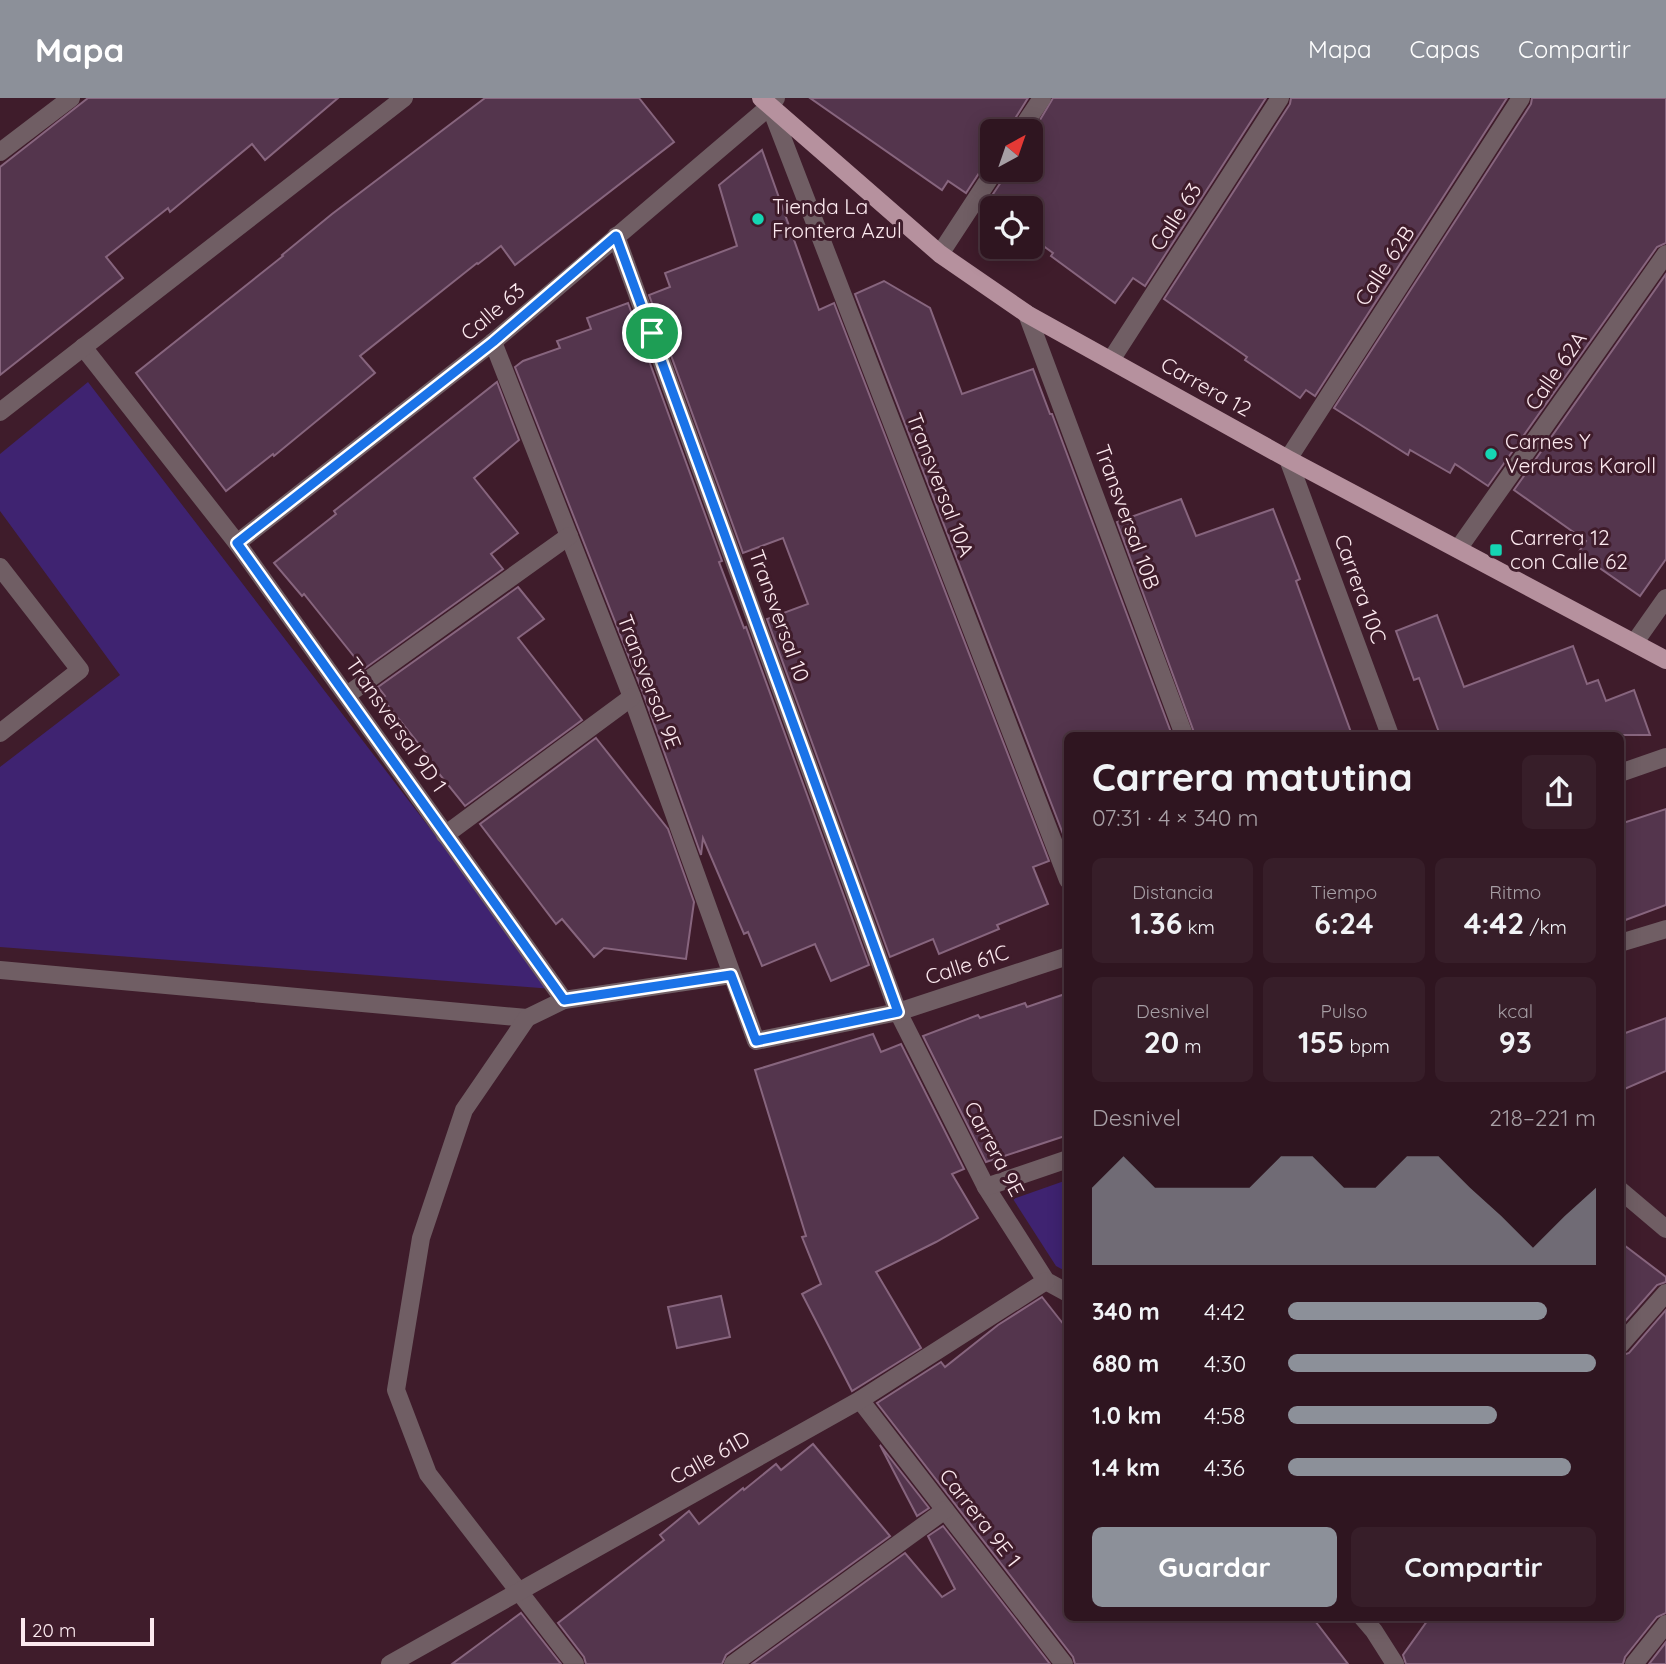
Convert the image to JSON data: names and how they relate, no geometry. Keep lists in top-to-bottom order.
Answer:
{
  "streets": {
    "main road": ["Carrera 12"],
    "street": [
      "Calle 63",
      "Calle 62B",
      "Calle 62A",
      "Transversal 10A",
      "Transversal 10B",
      "Carrera 10C",
      "Transversal 10",
      "Transversal 9E",
      "Transversal 9D 1",
      "Calle 61C",
      "Carrera 9E",
      "Calle 61D",
      "Carrera 9E 1"
    ]
  },
  "crossings": [
    ["Calle 63", "Carrera 12"],
    ["Calle 63", "Transversal 10A"],
    ["Calle 63", "Transversal 10"],
    ["Calle 63", "Transversal 9E"],
    ["Calle 63", "Transversal 9D 1"],
    ["Calle 62B", "Carrera 12"],
    ["Calle 62B", "Carrera 10C"],
    ["Calle 62A", "Carrera 12"],
    ["Carrera 12", "Transversal 10A"],
    ["Carrera 12", "Transversal 10B"],
    ["Carrera 12", "Carrera 10C"],
    ["Transversal 10", "Calle 61C"],
    ["Transversal 10", "Carrera 9E"],
    ["Transversal 9E", "Calle 61C"],
    ["Calle 61C", "Carrera 9E"],
    ["Carrera 9E", "Calle 61D"],
    ["Calle 61D", "Carrera 9E 1"]
  ],
  "places": {
    "other": ["Tienda La Frontera Azul", "Carnes Y Verduras Karoll"],
    "transit": ["Carrera 12 con Calle 62"]
  },
  "scale_bar": "20 m",
  "north": "top right",
  "page": {
    "header": "Mapa",
    "nav": ["Mapa", "Capas", "Compartir"],
    "heading": ["Carrera matutina", "07:31 · 4 × 340 m"],
    "stats": [
      ["Distancia", "1.36 km"],
      ["Tiempo", "6:24"],
      ["Ritmo", "4:42 /km"],
      ["Desnivel", "20 m"],
      ["Pulso", "155 bpm"],
      ["kcal", "93"]
    ],
    "chart": ["Desnivel", "218–221 m"],
    "list": [
      {
        "name": "340 m",
        "note": "4:42"
      },
      {
        "name": "680 m",
        "note": "4:30"
      },
      {
        "name": "1.0 km",
        "note": "4:58"
      },
      {
        "name": "1.4 km",
        "note": "4:36"
      }
    ],
    "buttons": ["Guardar", "Compartir"],
    "scale": "20 m"
  }
}
